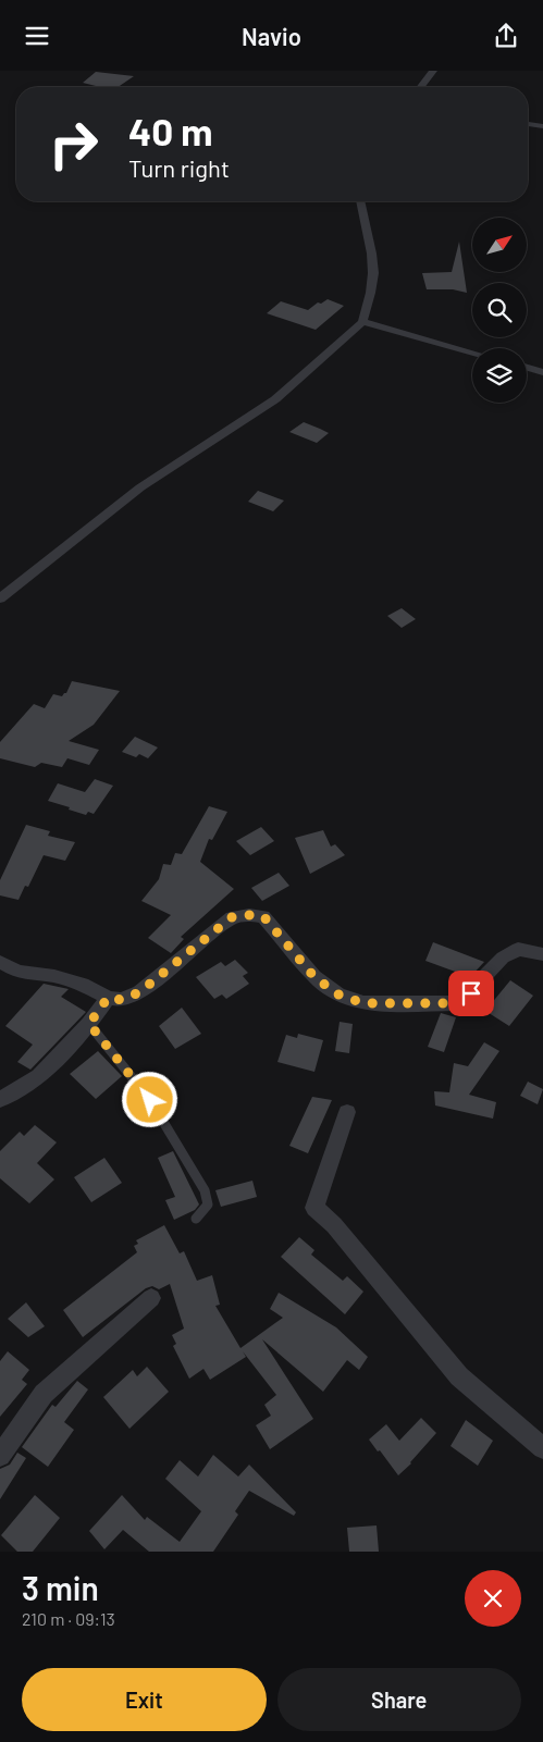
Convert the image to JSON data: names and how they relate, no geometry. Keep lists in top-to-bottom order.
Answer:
{
  "north": "top right",
  "page": {
    "header": "Navio",
    "turn": ["40 m", "Turn right"],
    "heading": ["3 min", "210 m · 09:13"],
    "buttons": ["Exit", "Share"]
  }
}
